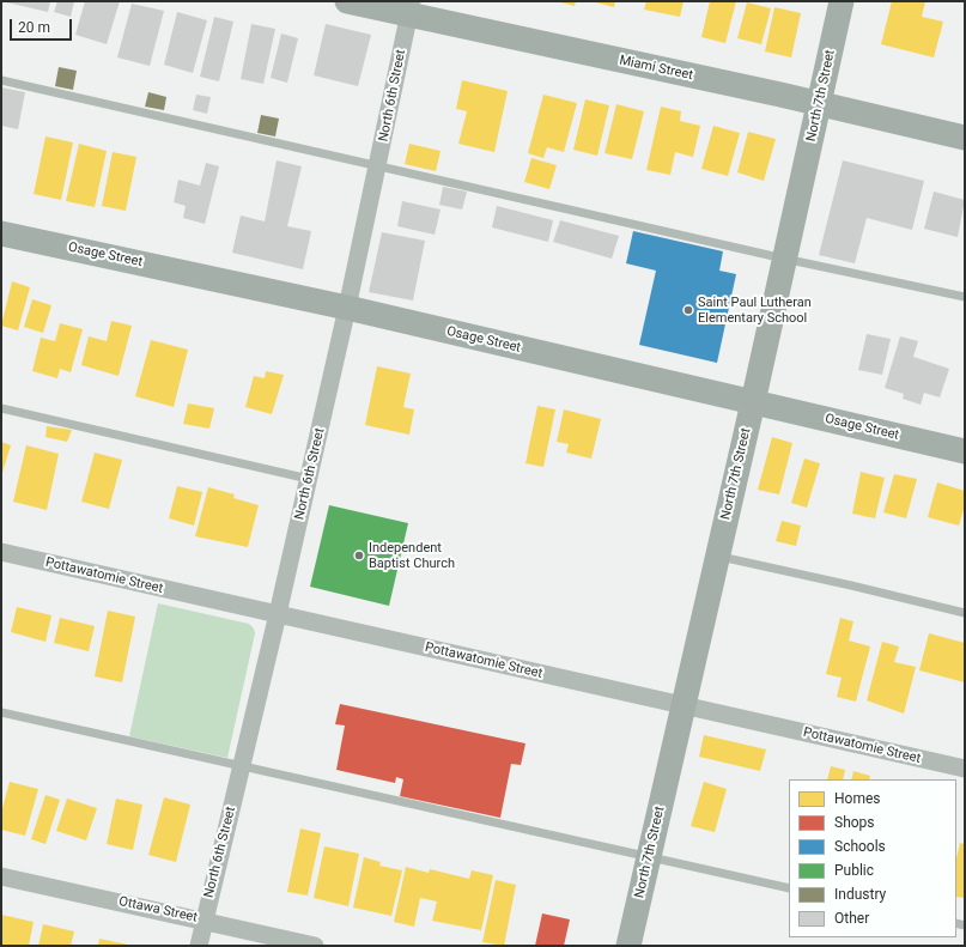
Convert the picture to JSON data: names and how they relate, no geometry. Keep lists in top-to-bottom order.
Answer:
{
  "streets": {
    "street": [
      "Miami Street",
      "North 6th Street",
      "North 7th Street",
      "Osage Street",
      "Pottawatomie Street",
      "Ottawa Street"
    ]
  },
  "crossings": [
    ["Miami Street", "North 6th Street"],
    ["Miami Street", "North 7th Street"],
    ["North 6th Street", "Osage Street"],
    ["North 6th Street", "Pottawatomie Street"],
    ["North 6th Street", "Ottawa Street"],
    ["North 7th Street", "Osage Street"],
    ["North 7th Street", "Pottawatomie Street"]
  ],
  "places": ["Saint Paul Lutheran Elementary School", "Independent Baptist Church"],
  "legend": [
    "Homes",
    "Shops",
    "Schools",
    "Public",
    "Industry",
    "Other"
  ],
  "scale_bar": "20 m"
}
